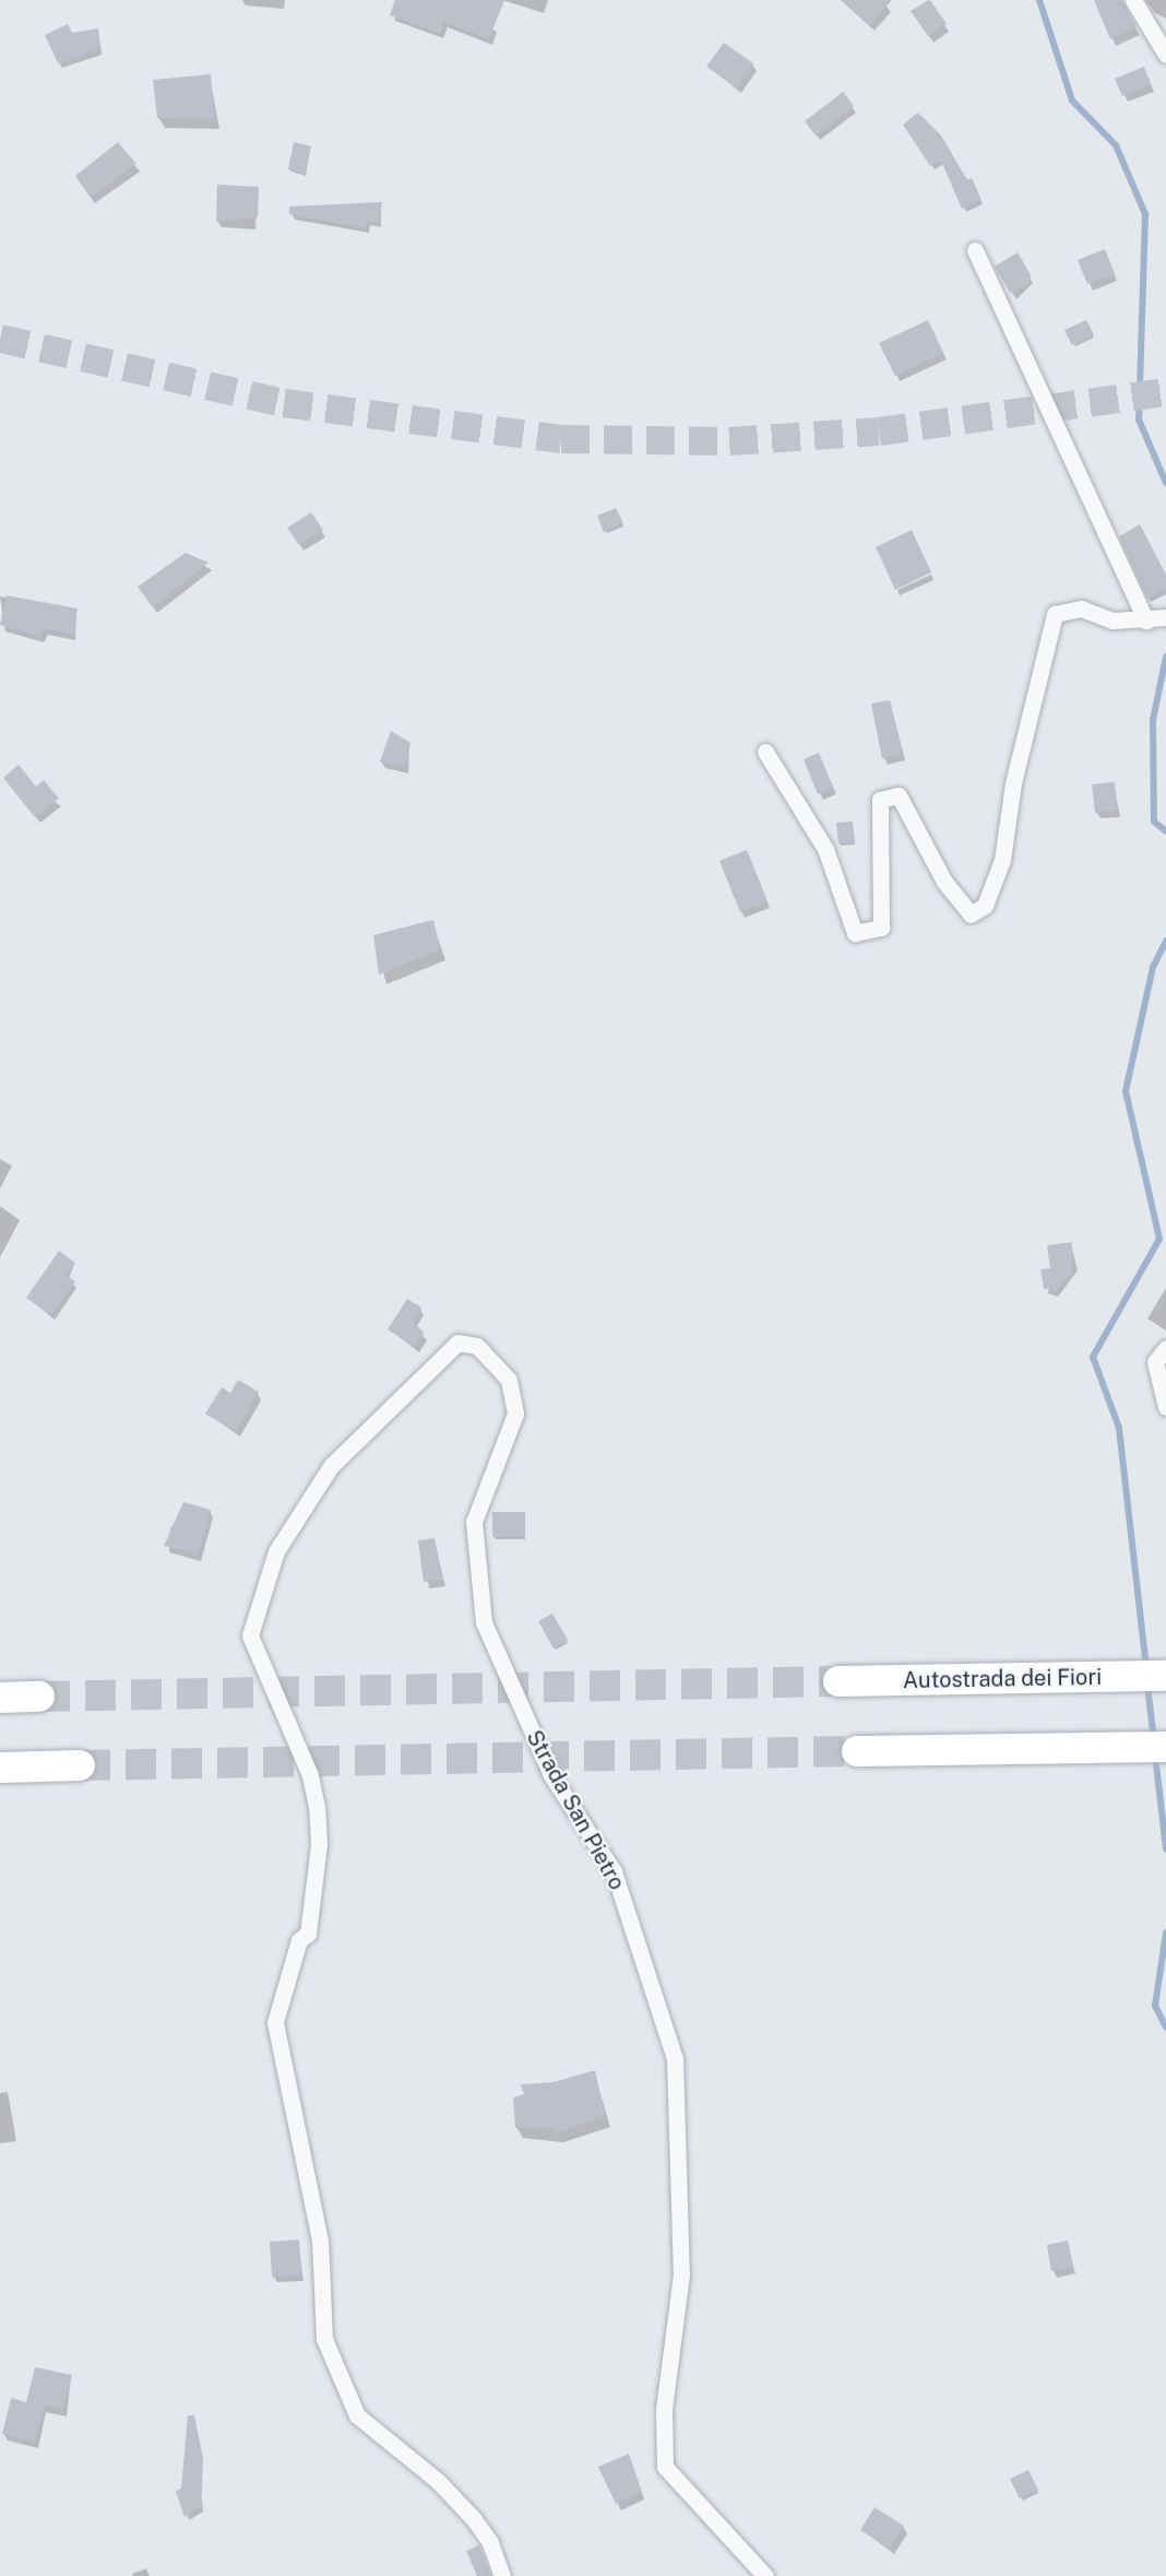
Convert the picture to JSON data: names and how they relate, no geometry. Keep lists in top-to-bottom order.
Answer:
{
  "streets": {
    "highway": ["Autostrada dei Fiori"],
    "street": ["Strada San Pietro"]
  }
}
